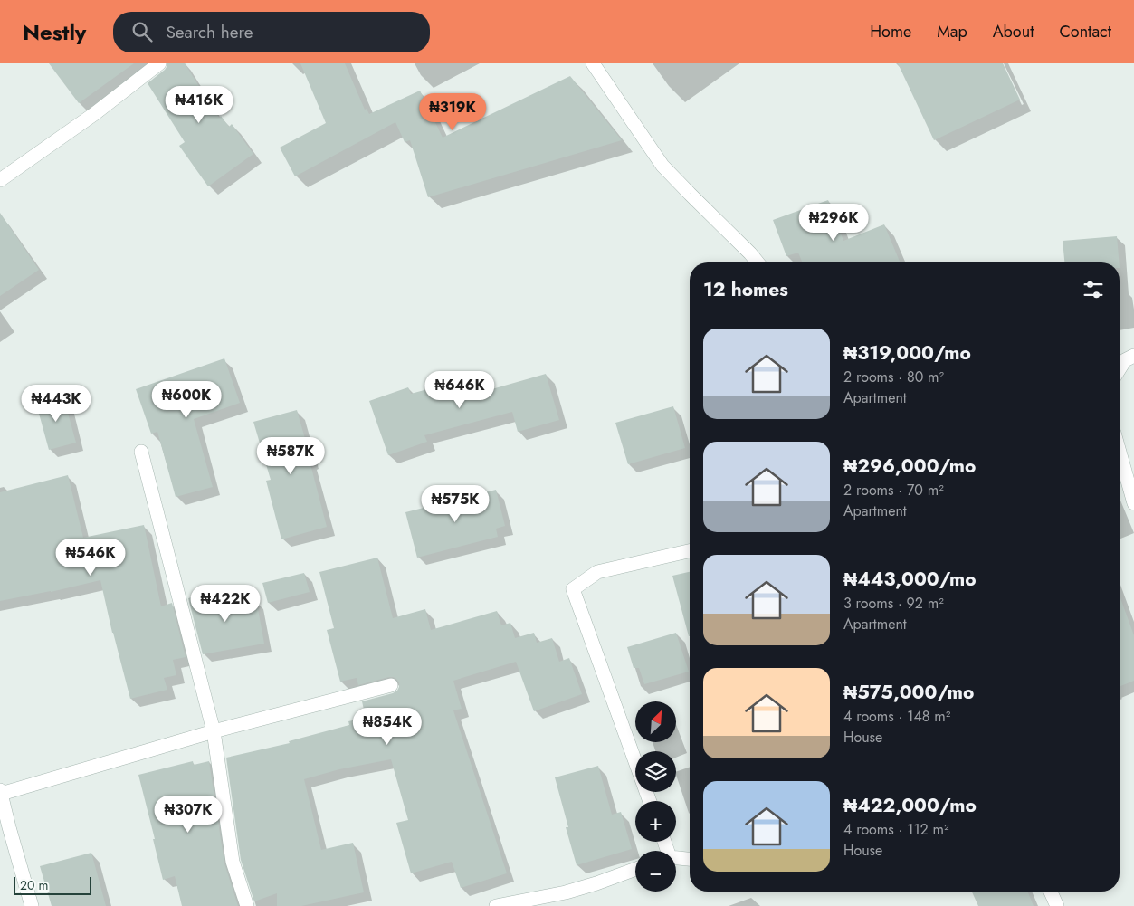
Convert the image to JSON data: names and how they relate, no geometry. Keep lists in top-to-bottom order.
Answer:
{
  "scale_bar": "20 m",
  "north": "top right",
  "page": {
    "header": "Nestly",
    "search": "Search here",
    "nav": [
      "Home",
      "Map",
      "About",
      "Contact"
    ],
    "price": [
      "₦416K",
      "₦319K",
      "₦296K",
      "₦646K",
      "₦600K",
      "₦443K",
      "₦587K",
      "₦575K",
      "₦546K",
      "₦422K",
      "₦854K",
      "₦307K"
    ],
    "heading": "12 homes",
    "list": [
      {
        "name": "₦319,000/mo",
        "note": "2 rooms · 80 m² · Apartment"
      },
      {
        "name": "₦296,000/mo",
        "note": "2 rooms · 70 m² · Apartment"
      },
      {
        "name": "₦443,000/mo",
        "note": "3 rooms · 92 m² · Apartment"
      },
      {
        "name": "₦575,000/mo",
        "note": "4 rooms · 148 m² · House"
      },
      {
        "name": "₦422,000/mo",
        "note": "4 rooms · 112 m² · House"
      }
    ],
    "map_buttons": ["+", "−"],
    "scale": "20 m"
  }
}
